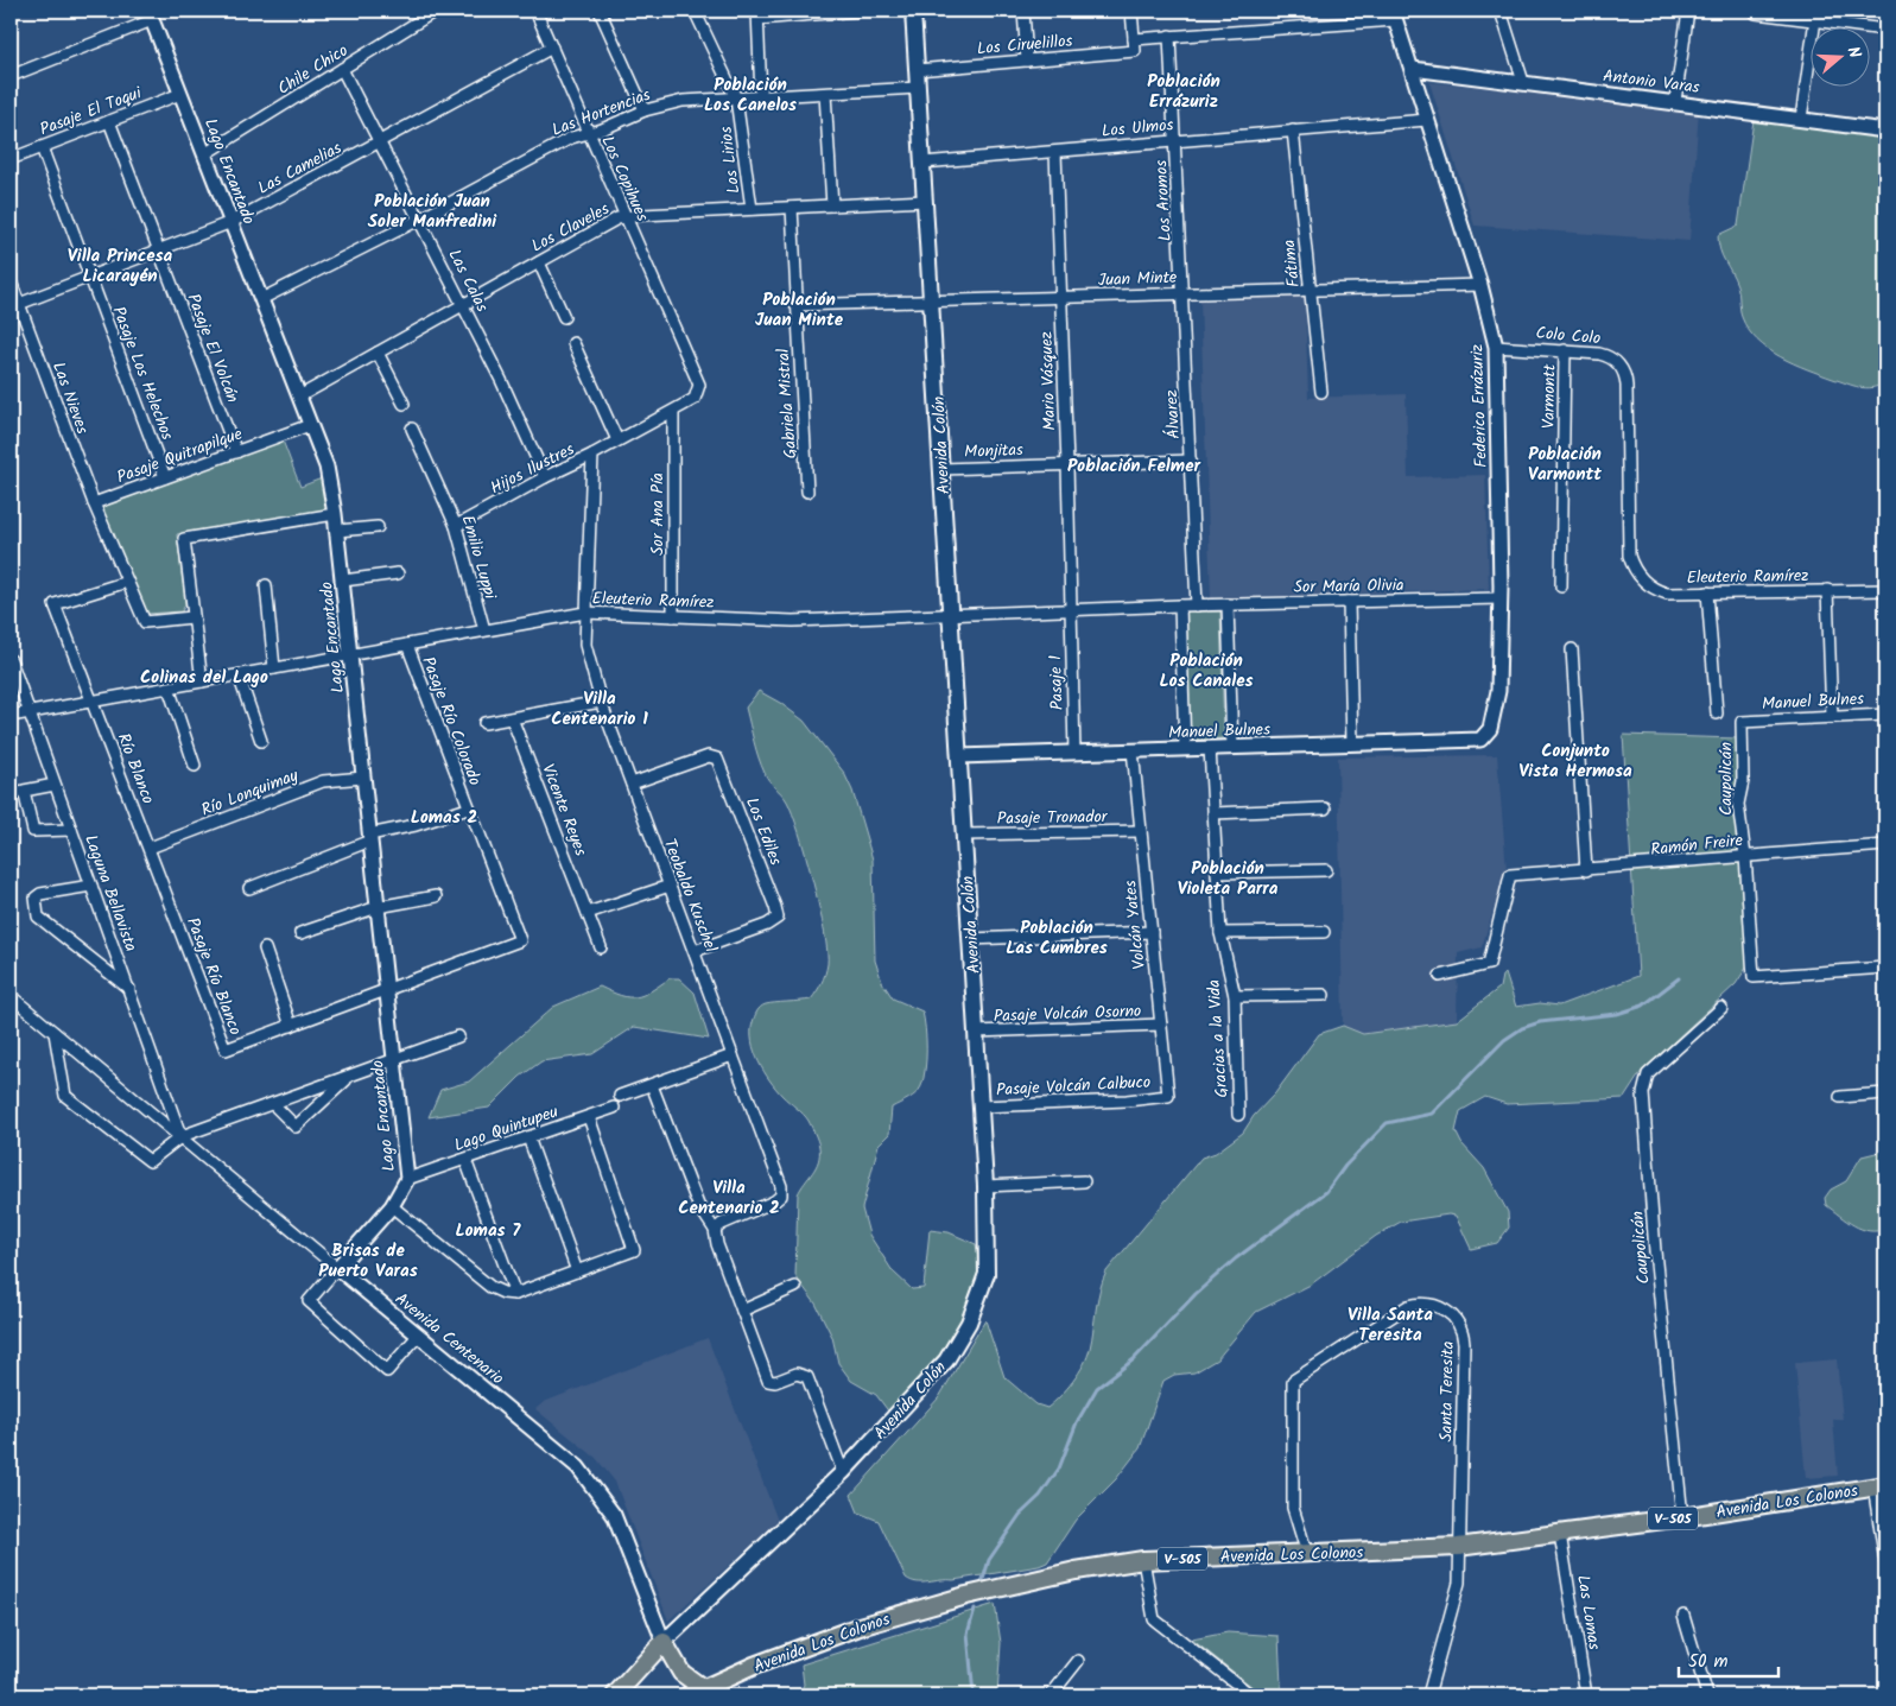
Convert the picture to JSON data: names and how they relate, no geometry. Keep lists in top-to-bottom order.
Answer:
{
  "streets": {
    "main road": ["Avenida Colón", "Avenida Los Colonos", "V-505"],
    "street": [
      "Los Ciruelillos",
      "Chile Chico",
      "Antonio Varas",
      "Pasaje El Toqui",
      "Las Hortencias",
      "Los Ulmos",
      "Los Lirios",
      "Las Camelias",
      "Lago Encantado",
      "Los Copihues",
      "Los Aromos",
      "Los Claveles",
      "Fátima",
      "Juan Minte",
      "Las Calas",
      "Colo Colo",
      "Pasaje El Volcán",
      "Pasaje Los Helechos",
      "Mario Vásquez",
      "Varmontt",
      "Las Nieves",
      "Gabriela Mistral",
      "Federico Errázuriz",
      "Álvarez",
      "Monjitas",
      "Pasaje Quitrapilque",
      "Hijos Ilustres",
      "Sor Ana Pía",
      "Emilio Luppi",
      "Eleuterio Ramírez",
      "Sor María Olivia",
      "Pasaje 1",
      "Manuel Bulnes",
      "Pasaje Río Colorado",
      "Río Blanco",
      "Caupolicán",
      "Río Lonquimay",
      "Vicente Reyes",
      "Pasaje Tronador",
      "Los Ediles",
      "Ramón Freire",
      "Laguna Bellavista",
      "Teobaldo Kuschel",
      "Volcán Yates",
      "Pasaje Río Blanco",
      "Pasaje Volcán Osorno",
      "Gracias a la Vida",
      "Pasaje Volcán Calbuco",
      "Lago Quintupeu",
      "Avenida Centenario",
      "Santa Teresita",
      "Las Lomas"
    ]
  },
  "crossings": [
    ["Los Ciruelillos", "Avenida Colón"],
    ["Chile Chico", "Lago Encantado"],
    ["Chile Chico", "Las Calas"],
    ["Antonio Varas", "Federico Errázuriz"],
    ["Pasaje El Toqui", "Lago Encantado"],
    ["Pasaje El Toqui", "Pasaje El Volcán"],
    ["Pasaje El Toqui", "Pasaje Los Helechos"],
    ["Las Hortencias", "Los Lirios"],
    ["Las Hortencias", "Lago Encantado"],
    ["Las Hortencias", "Los Copihues"],
    ["Las Hortencias", "Las Calas"],
    ["Las Hortencias", "Avenida Colón"],
    ["Los Ulmos", "Los Aromos"],
    ["Los Ulmos", "Fátima"],
    ["Los Ulmos", "Mario Vásquez"],
    ["Los Ulmos", "Federico Errázuriz"],
    ["Los Ulmos", "Avenida Colón"],
    ["Los Lirios", "Los Claveles"],
    ["Las Camelias", "Lago Encantado"],
    ["Las Camelias", "Los Copihues"],
    ["Las Camelias", "Las Calas"],
    ["Las Camelias", "Pasaje El Volcán"],
    ["Las Camelias", "Pasaje Los Helechos"],
    ["Las Camelias", "Las Nieves"],
    ["Lago Encantado", "Los Claveles"],
    ["Lago Encantado", "Pasaje Quitrapilque"],
    ["Lago Encantado", "Eleuterio Ramírez"],
    ["Lago Encantado", "Pasaje Río Colorado"],
    ["Lago Encantado", "Río Lonquimay"],
    ["Lago Encantado", "Lago Quintupeu"],
    ["Lago Encantado", "Avenida Centenario"],
    ["Los Copihues", "Los Claveles"],
    ["Los Copihues", "Sor Ana Pía"],
    ["Los Aromos", "Juan Minte"],
    ["Los Aromos", "Álvarez"],
    ["Los Claveles", "Las Calas"],
    ["Los Claveles", "Gabriela Mistral"],
    ["Los Claveles", "Avenida Colón"],
    ["Fátima", "Juan Minte"],
    ["Juan Minte", "Mario Vásquez"],
    ["Juan Minte", "Gabriela Mistral"],
    ["Juan Minte", "Federico Errázuriz"],
    ["Juan Minte", "Álvarez"],
    ["Juan Minte", "Avenida Colón"],
    ["Las Calas", "Hijos Ilustres"],
    ["Colo Colo", "Varmontt"],
    ["Colo Colo", "Federico Errázuriz"],
    ["Colo Colo", "Eleuterio Ramírez"],
    ["Pasaje El Volcán", "Pasaje Quitrapilque"],
    ["Pasaje Los Helechos", "Pasaje Quitrapilque"],
    ["Mario Vásquez", "Monjitas"],
    ["Mario Vásquez", "Eleuterio Ramírez"],
    ["Mario Vásquez", "Pasaje 1"],
    ["Las Nieves", "Pasaje Quitrapilque"],
    ["Las Nieves", "Río Blanco"],
    ["Federico Errázuriz", "Sor María Olivia"],
    ["Federico Errázuriz", "Manuel Bulnes"],
    ["Álvarez", "Monjitas"],
    ["Álvarez", "Eleuterio Ramírez"],
    ["Álvarez", "Sor María Olivia"],
    ["Avenida Colón", "Monjitas"],
    ["Avenida Colón", "Eleuterio Ramírez"],
    ["Avenida Colón", "Manuel Bulnes"],
    ["Avenida Colón", "Pasaje Tronador"],
    ["Avenida Colón", "Pasaje Volcán Osorno"],
    ["Avenida Colón", "Pasaje Volcán Calbuco"],
    ["Avenida Colón", "Avenida Centenario"],
    ["Avenida Colón", "Avenida Los Colonos"],
    ["Hijos Ilustres", "Emilio Luppi"],
    ["Hijos Ilustres", "Teobaldo Kuschel"],
    ["Sor Ana Pía", "Eleuterio Ramírez"],
    ["Emilio Luppi", "Eleuterio Ramírez"],
    ["Eleuterio Ramírez", "Sor María Olivia"],
    ["Eleuterio Ramírez", "Pasaje 1"],
    ["Eleuterio Ramírez", "Pasaje Río Colorado"],
    ["Eleuterio Ramírez", "Río Blanco"],
    ["Eleuterio Ramírez", "Laguna Bellavista"],
    ["Eleuterio Ramírez", "Teobaldo Kuschel"],
    ["Pasaje 1", "Manuel Bulnes"],
    ["Manuel Bulnes", "Caupolicán"],
    ["Manuel Bulnes", "Volcán Yates"],
    ["Manuel Bulnes", "Gracias a la Vida"],
    ["Río Blanco", "Río Lonquimay"],
    ["Río Blanco", "Pasaje Río Blanco"],
    ["Caupolicán", "Ramón Freire"],
    ["Caupolicán", "Avenida Los Colonos"],
    ["Río Lonquimay", "Pasaje Río Blanco"],
    ["Pasaje Tronador", "Volcán Yates"],
    ["Los Ediles", "Teobaldo Kuschel"],
    ["Laguna Bellavista", "Avenida Centenario"],
    ["Volcán Yates", "Pasaje Volcán Osorno"],
    ["Volcán Yates", "Pasaje Volcán Calbuco"],
    ["Avenida Centenario", "Avenida Los Colonos"],
    ["Santa Teresita", "Avenida Los Colonos"],
    ["Avenida Los Colonos", "Las Lomas"]
  ],
  "districts": [
    "Población Errázuriz",
    "Población Los Canelos",
    "Población Juan Soler Manfredini",
    "Villa Princesa Licarayén",
    "Población Juan Minte",
    "Población Varmontt",
    "Población Felmer",
    "Población Los Canales",
    "Colinas del Lago",
    "Villa Centenario 1",
    "Conjunto Vista Hermosa",
    "Lomas 2",
    "Población Violeta Parra",
    "Población Las Cumbres",
    "Villa Centenario 2",
    "Lomas 7",
    "Brisas de Puerto Varas",
    "Villa Santa Teresita"
  ],
  "scale_bar": "50 m",
  "north": "right"
}
